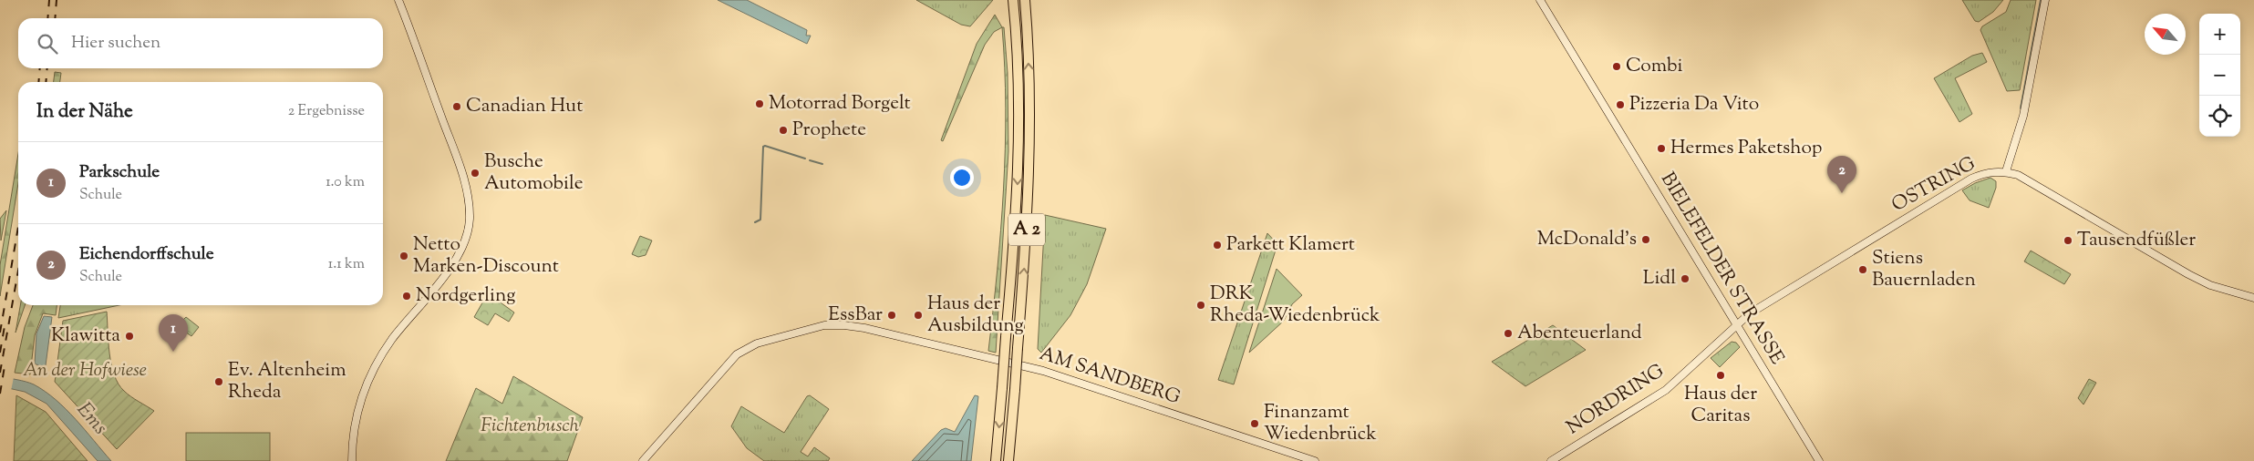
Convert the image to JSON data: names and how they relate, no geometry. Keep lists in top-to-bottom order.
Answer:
{
  "streets": {
    "highway": ["A 2"],
    "main road": [
      "OSTRING",
      "BIELEFELDER STRASSE",
      "AM SANDBERG",
      "NORDRING"
    ]
  },
  "crossings": [
    ["OSTRING", "BIELEFELDER STRASSE"],
    ["OSTRING", "NORDRING"],
    ["BIELEFELDER STRASSE", "NORDRING"]
  ],
  "water": ["Ems"],
  "parks": ["An der Hofwiese", "Fichtenbusch"],
  "places": [
    "Combi",
    "Motorrad Borgelt",
    "Pizzeria Da Vito",
    "Canadian Hut",
    "Prophete",
    "Hermes Paketshop",
    "Busche Automobile",
    "McDonald's",
    "Tausendfüßler",
    "Parkett Klamert",
    "Netto Marken-Discount",
    "Stiens Bauernladen",
    "Lidl",
    "Nordgerling",
    "DRK Rheda-Wiedenbrück",
    "EssBar",
    "Haus der Ausbildung",
    "Abenteuerland",
    "Klawitta",
    "Haus der Caritas",
    "Ev. Altenheim Rheda",
    "Finanzamt Wiedenbrück"
  ],
  "north": "top left",
  "page": {
    "map_buttons": ["+", "−"],
    "search": "Hier suchen",
    "heading": ["In der Nähe", "2 Ergebnisse"],
    "list": [
      {
        "mark": "1",
        "name": "Parkschule",
        "note": "Schule",
        "value": "1.0 km"
      },
      {
        "mark": "2",
        "name": "Eichendorffschule",
        "note": "Schule",
        "value": "1.1 km"
      }
    ],
    "pins": ["2", "1"]
  }
}
